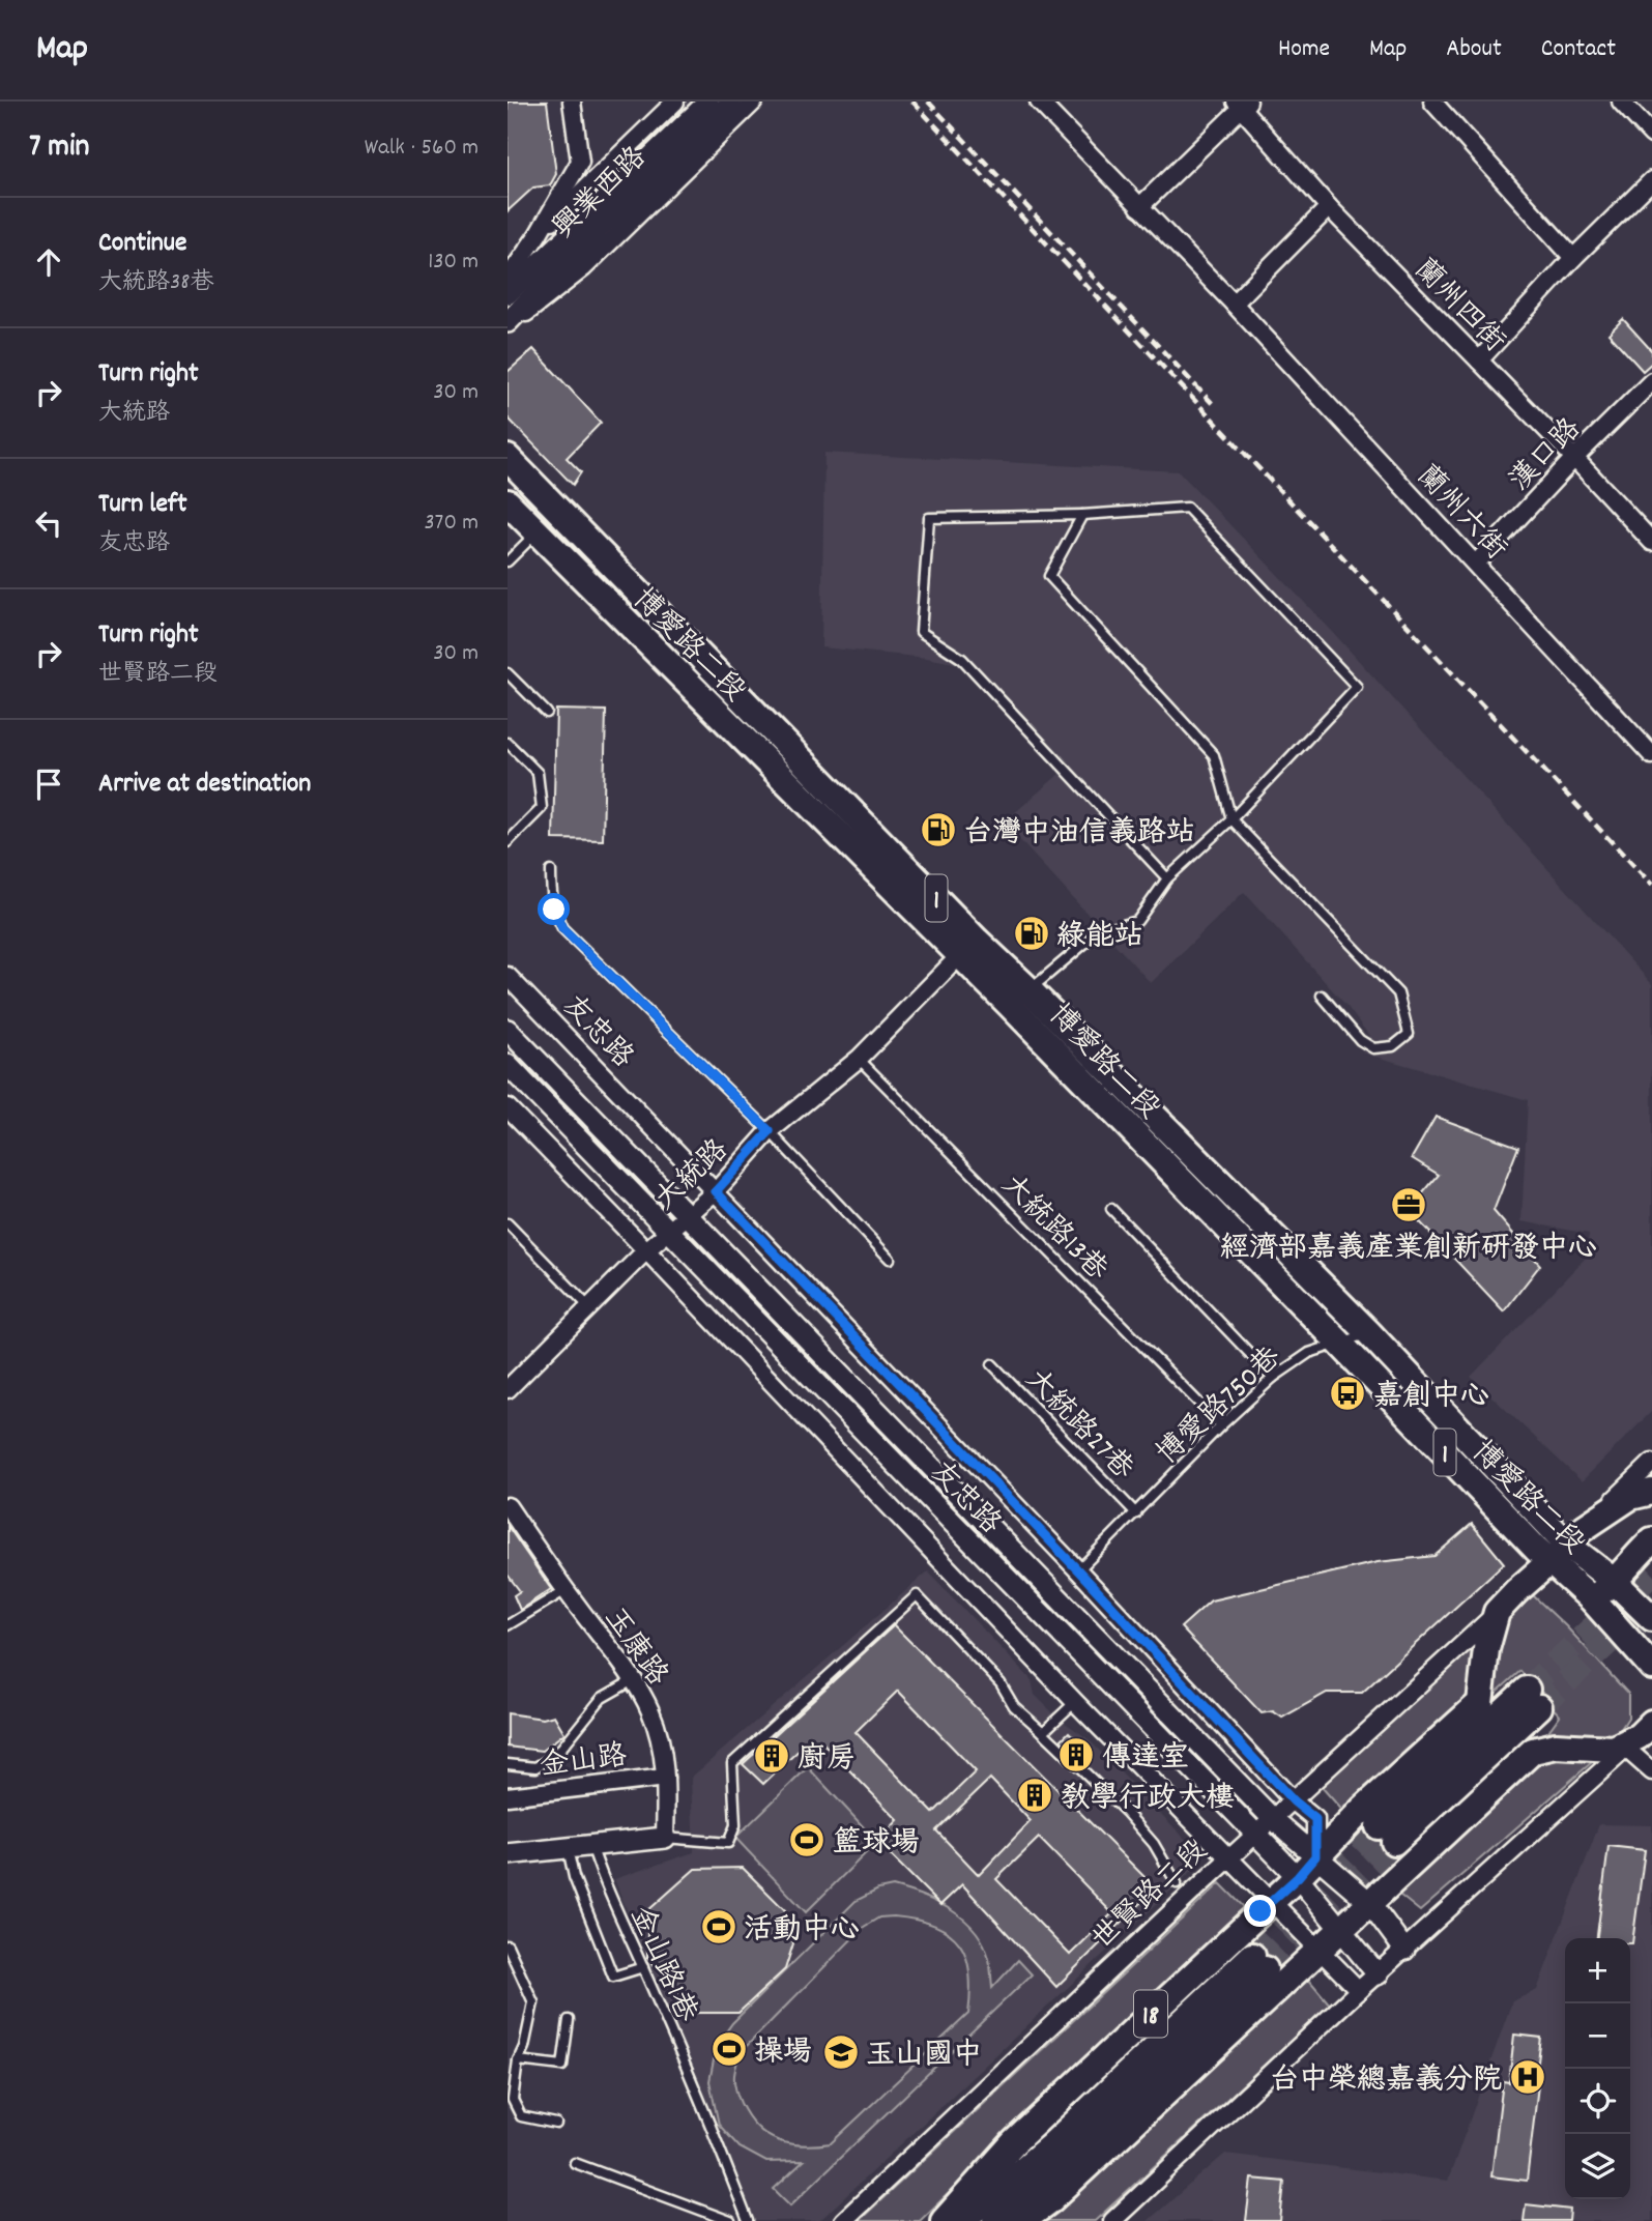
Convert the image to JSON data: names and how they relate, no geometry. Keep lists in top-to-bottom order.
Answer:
{
  "streets": {
    "main road": ["博愛路二段", "1", "18"],
    "street": [
      "興業西路",
      "蘭州四街",
      "漢口路",
      "蘭州六街",
      "友忠路",
      "大統路",
      "玉康路",
      "金山路",
      "世賢路二段"
    ],
    "lane": [
      "大統路13巷",
      "博愛路750巷",
      "大統路27巷",
      "金山路1巷"
    ]
  },
  "crossings": [
    ["蘭州四街", "漢口路"],
    ["漢口路", "蘭州六街"],
    ["博愛路二段", "大統路"],
    ["博愛路二段", "博愛路750巷"],
    ["友忠路", "大統路"],
    ["友忠路", "博愛路750巷"],
    ["友忠路", "世賢路二段"],
    ["友忠路", "18"],
    ["大統路", "大統路13巷"],
    ["大統路13巷", "博愛路750巷"],
    ["博愛路750巷", "大統路27巷"],
    ["玉康路", "金山路"],
    ["世賢路二段", "18"]
  ],
  "places": {
    "fuel station": ["台灣中油信義路站", "綠能站"],
    "office": ["經濟部嘉義產業創新研發中心"],
    "bus stop": ["嘉創中心"],
    "building": ["傳達室", "廚房", "教學行政大樓"],
    "sports": ["籃球場", "活動中心", "操場"],
    "school or university": ["玉山國中"],
    "hospital": ["台中榮總嘉義分院"]
  },
  "page": {
    "header": "Map",
    "nav": [
      "Home",
      "Map",
      "About",
      "Contact"
    ],
    "heading": ["7 min", "Walk · 560 m"],
    "list": [
      ["Continue", "大統路38巷", "130 m"],
      ["Turn right", "大統路", "30 m"],
      ["Turn left", "友忠路", "370 m"],
      ["Turn right", "世賢路二段", "30 m"],
      "Arrive at destination"
    ],
    "map_buttons": ["+", "−"]
  }
}
